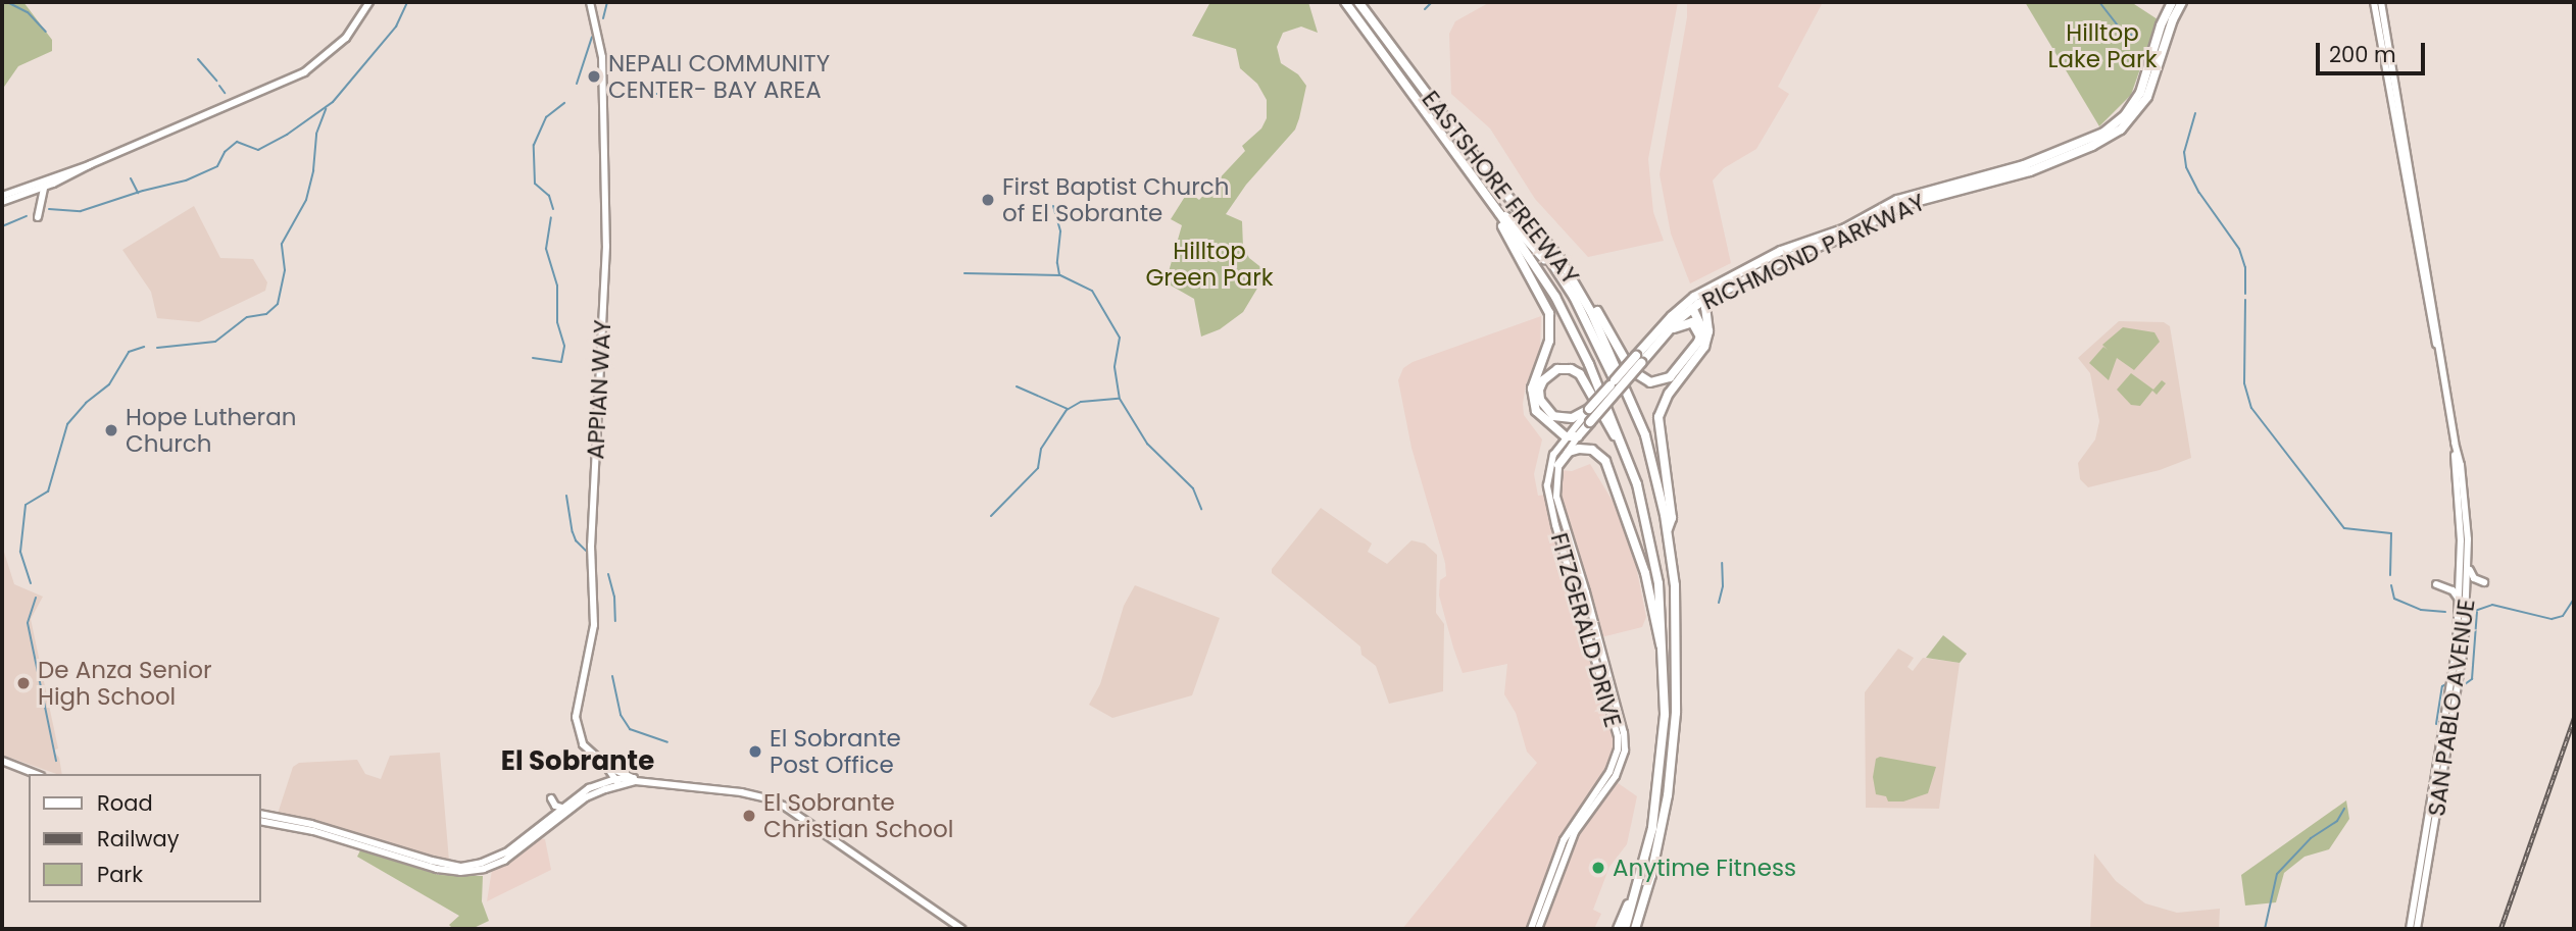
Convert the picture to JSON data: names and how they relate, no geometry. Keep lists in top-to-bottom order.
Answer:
{
  "streets": {
    "highway": ["EASTSHORE FREEWAY", "RICHMOND PARKWAY"],
    "main road": ["APPIAN WAY", "FITZGERALD DRIVE", "SAN PABLO AVENUE"]
  },
  "crossings": [
    ["RICHMOND PARKWAY", "FITZGERALD DRIVE"]
  ],
  "districts": ["El Sobrante"],
  "parks": ["Hilltop Lake Park", "Hilltop Green Park"],
  "places": [
    "NEPALI COMMUNITY CENTER- BAY AREA",
    "First Baptist Church of El Sobrante",
    "Hope Lutheran Church",
    "De Anza Senior High School",
    "El Sobrante Post Office",
    "El Sobrante Christian School",
    "Anytime Fitness"
  ],
  "legend": ["Road", "Railway", "Park"],
  "scale_bar": "200 m"
}
